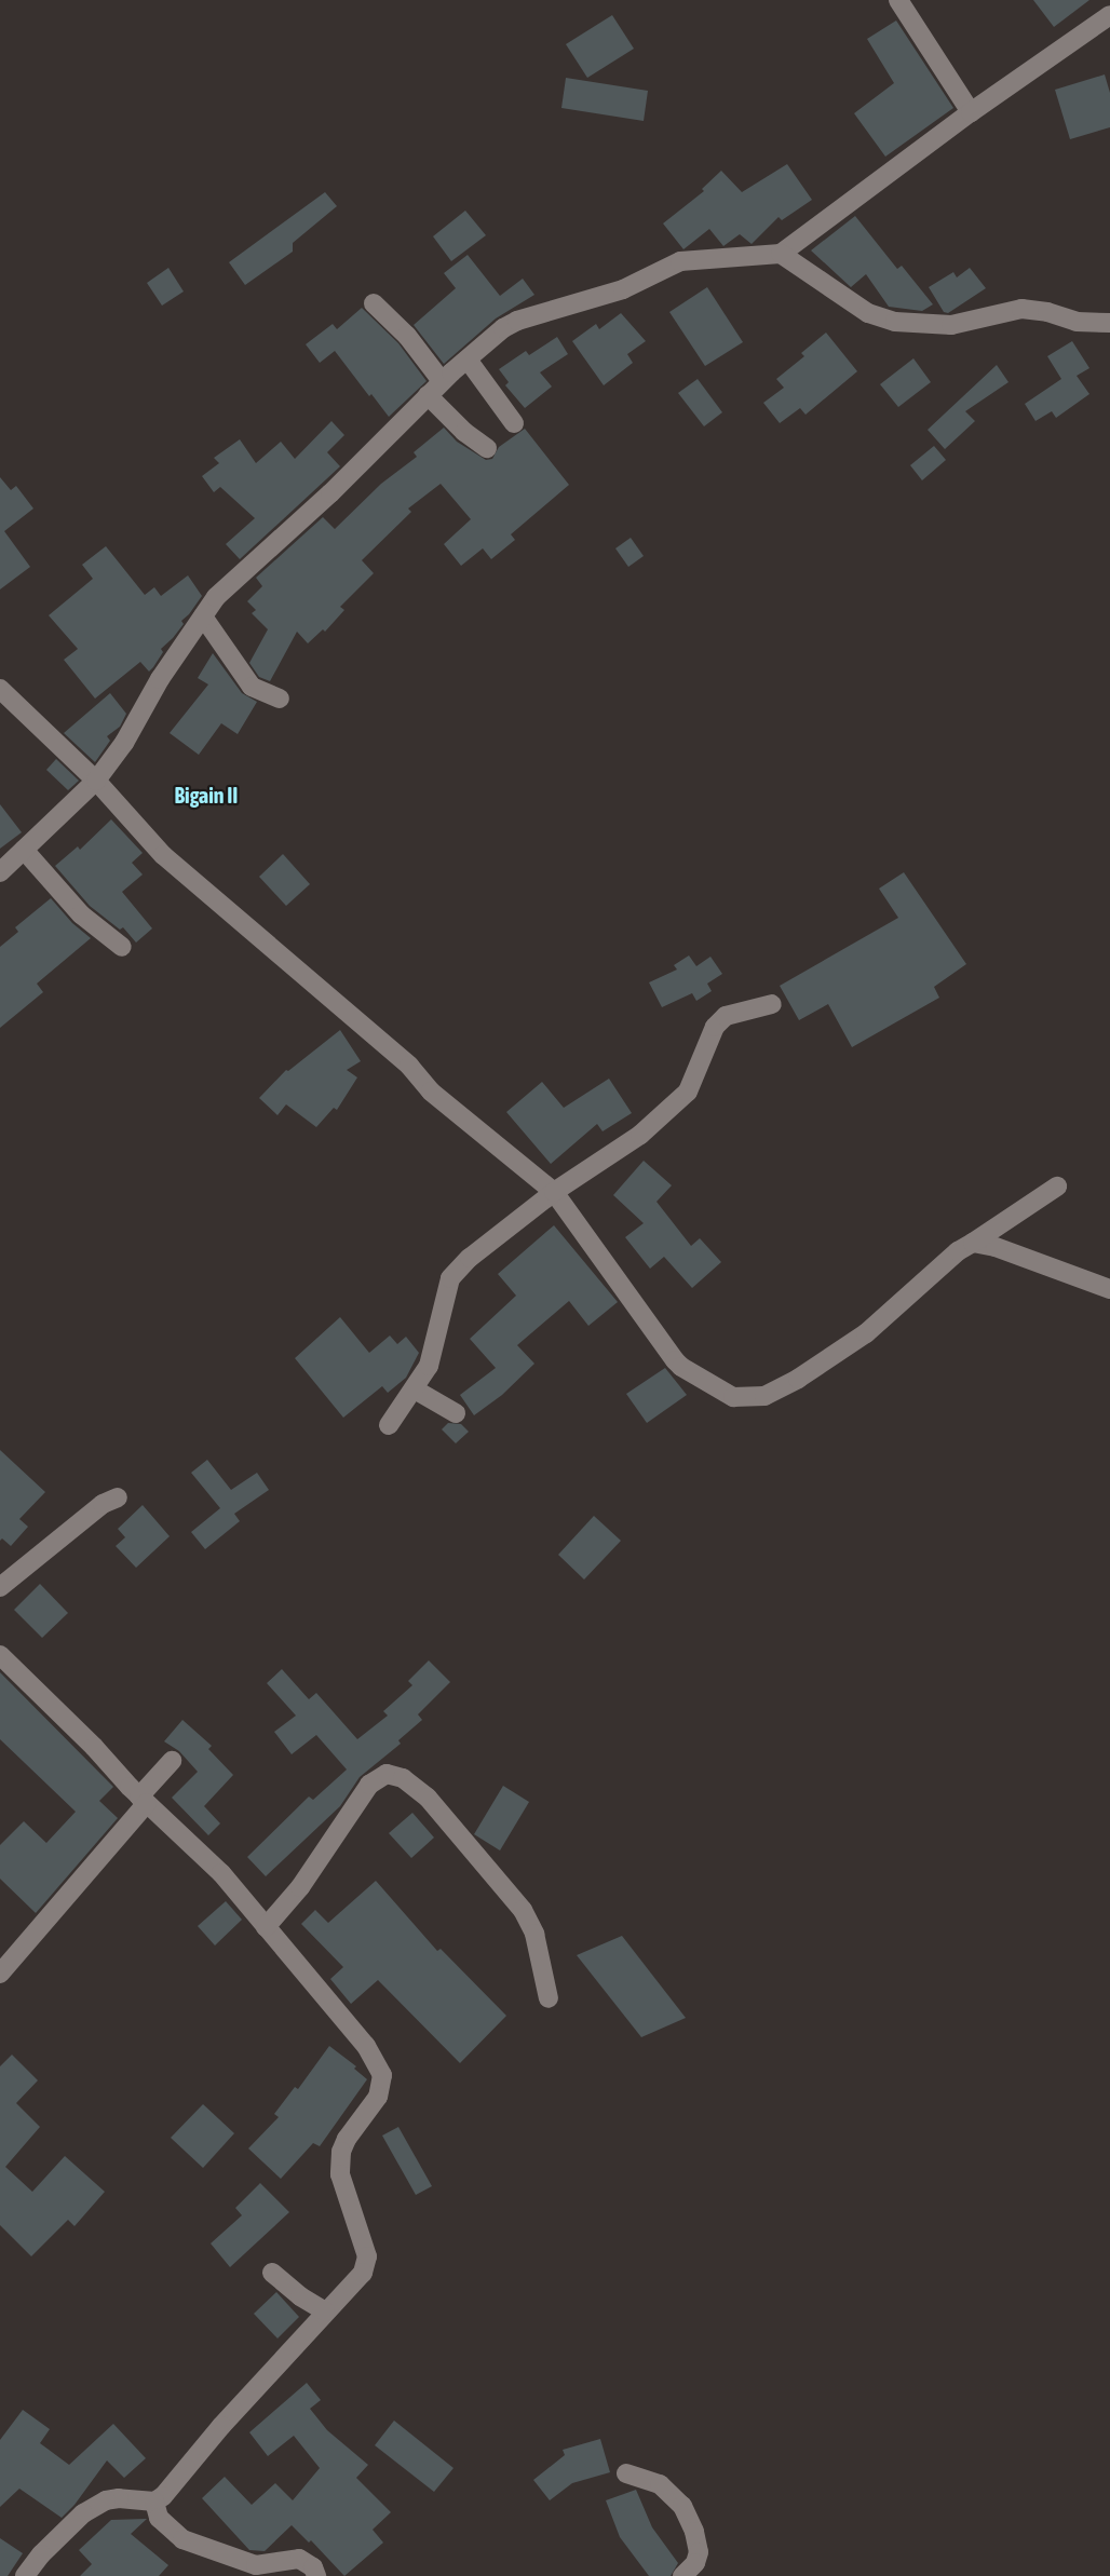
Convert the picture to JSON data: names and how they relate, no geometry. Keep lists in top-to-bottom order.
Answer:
{
  "districts": ["Bigain II"]
}
